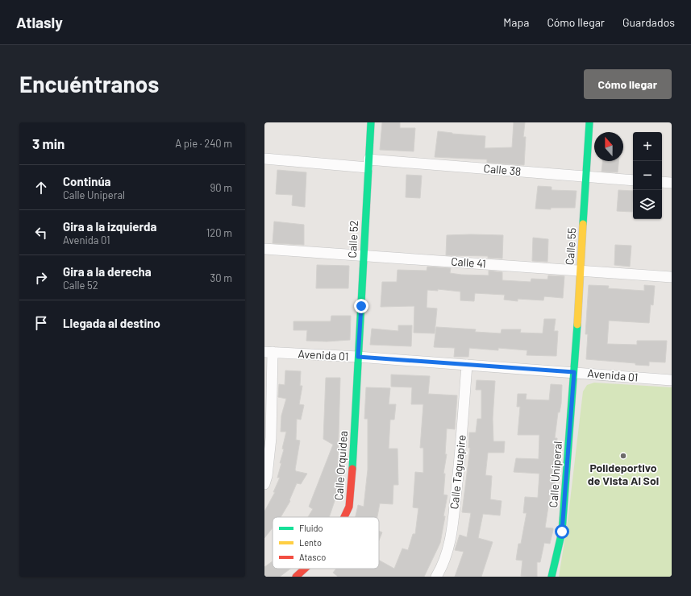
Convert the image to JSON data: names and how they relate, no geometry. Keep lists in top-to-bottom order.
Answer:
{
  "streets": {
    "street": [
      "Calle 38",
      "Calle 52",
      "Calle 55",
      "Calle 41",
      "Avenida 01",
      "Calle Orquidea",
      "Calle Taguapire",
      "Calle Uniperal"
    ]
  },
  "crossings": [
    ["Calle 38", "Calle 52"],
    ["Calle 38", "Calle 55"],
    ["Calle 52", "Calle 41"],
    ["Calle 52", "Avenida 01"],
    ["Calle 52", "Calle Orquidea"],
    ["Calle 55", "Calle 41"],
    ["Calle 55", "Avenida 01"],
    ["Calle 55", "Calle Uniperal"],
    ["Avenida 01", "Calle Orquidea"],
    ["Avenida 01", "Calle Taguapire"],
    ["Avenida 01", "Calle Uniperal"]
  ],
  "places": ["Polideportivo de Vista Al Sol"],
  "legend": ["Fluido", "Lento", "Atasco"],
  "north": "top",
  "page": {
    "header": "Atlasly",
    "nav": ["Mapa", "Cómo llegar", "Guardados"],
    "buttons": "Cómo llegar",
    "title": "Encuéntranos",
    "heading": ["3 min", "A pie · 240 m"],
    "map_buttons": ["+", "−"],
    "list": [
      ["Continúa", "Calle Uniperal", "90 m"],
      ["Gira a la izquierda", "Avenida 01", "120 m"],
      ["Gira a la derecha", "Calle 52", "30 m"],
      "Llegada al destino"
    ]
  }
}
